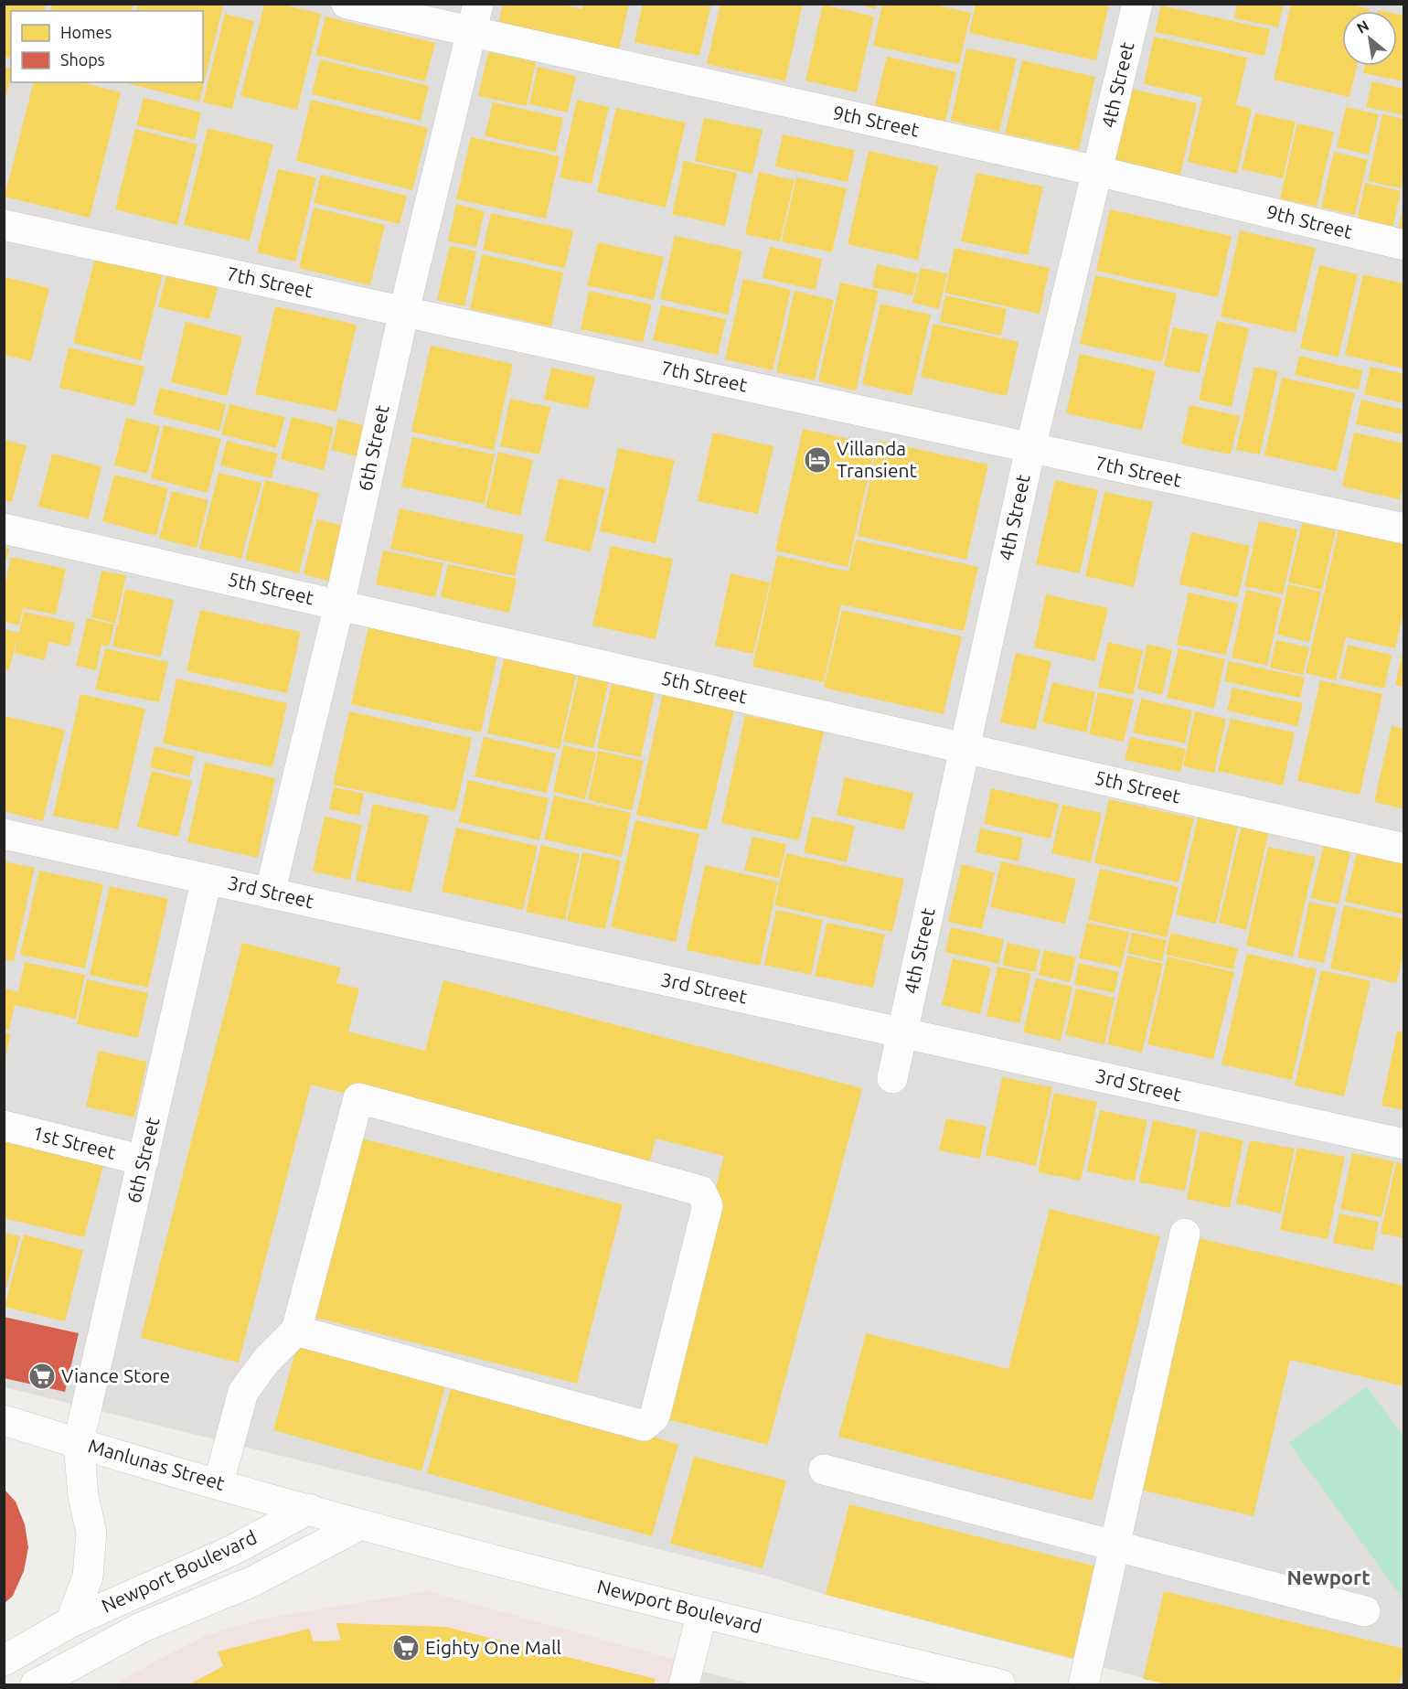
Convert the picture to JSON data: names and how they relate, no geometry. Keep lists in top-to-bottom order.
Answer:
{
  "streets": {
    "street": [
      "4th Street",
      "9th Street",
      "7th Street",
      "6th Street",
      "5th Street",
      "3rd Street",
      "1st Street",
      "Manlunas Street",
      "Newport Boulevard"
    ]
  },
  "crossings": [
    ["4th Street", "9th Street"],
    ["4th Street", "7th Street"],
    ["4th Street", "5th Street"],
    ["4th Street", "3rd Street"],
    ["9th Street", "6th Street"],
    ["7th Street", "6th Street"],
    ["6th Street", "5th Street"],
    ["6th Street", "3rd Street"],
    ["6th Street", "1st Street"],
    ["6th Street", "Manlunas Street"],
    ["6th Street", "Newport Boulevard"],
    ["Manlunas Street", "Newport Boulevard"]
  ],
  "districts": ["Newport"],
  "places": {
    "hotel": ["Villanda Transient"],
    "supermarket": ["Viance Store", "Eighty One Mall"]
  },
  "legend": ["Homes", "Shops"],
  "north": "top left"
}
